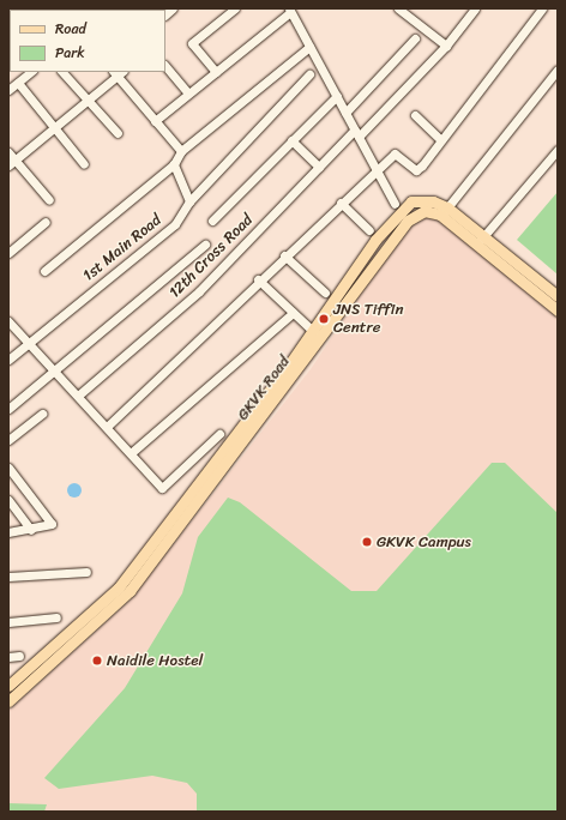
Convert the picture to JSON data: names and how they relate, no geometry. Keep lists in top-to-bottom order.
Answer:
{
  "streets": {
    "main road": ["GKVK Road"],
    "street": ["1st Main Road", "12th Cross Road"]
  },
  "places": ["JNS Tiffin Centre", "GKVK Campus", "Naidile Hostel"],
  "legend": ["Road", "Park"]
}
